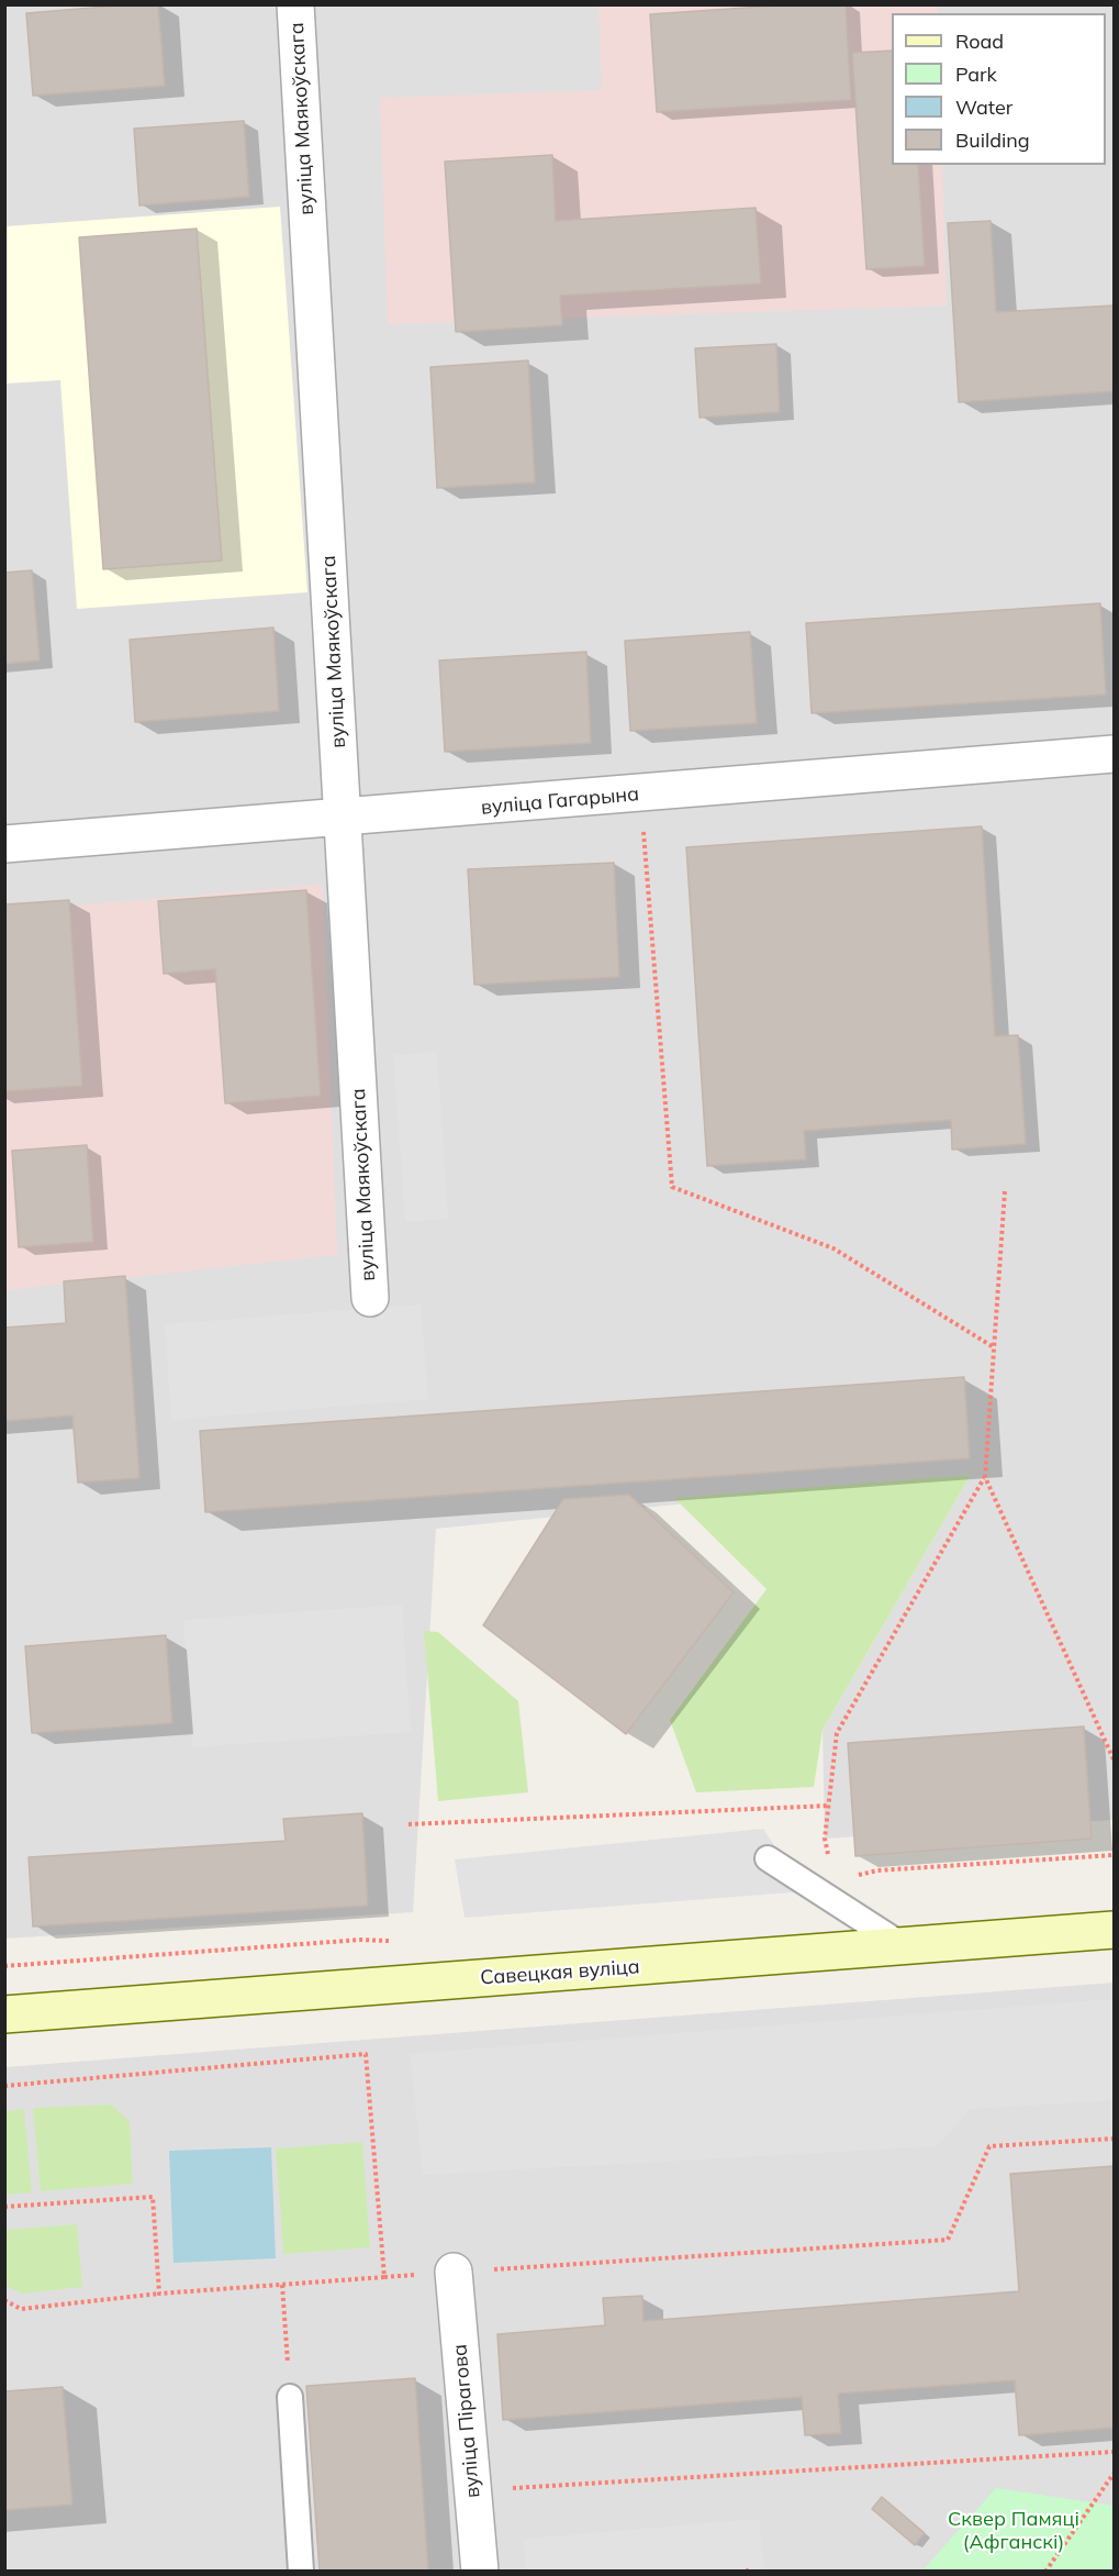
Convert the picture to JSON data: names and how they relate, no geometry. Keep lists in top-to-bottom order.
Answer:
{
  "streets": {
    "main road": ["Савецкая вуліца"],
    "street": ["вуліца Маякоўскага", "вуліца Гагарына", "вуліца Пірагова"]
  },
  "crossings": [
    ["вуліца Маякоўскага", "вуліца Гагарына"]
  ],
  "parks": ["Сквер Памяці (Афганскі)"],
  "legend": [
    "Road",
    "Park",
    "Water",
    "Building"
  ]
}
